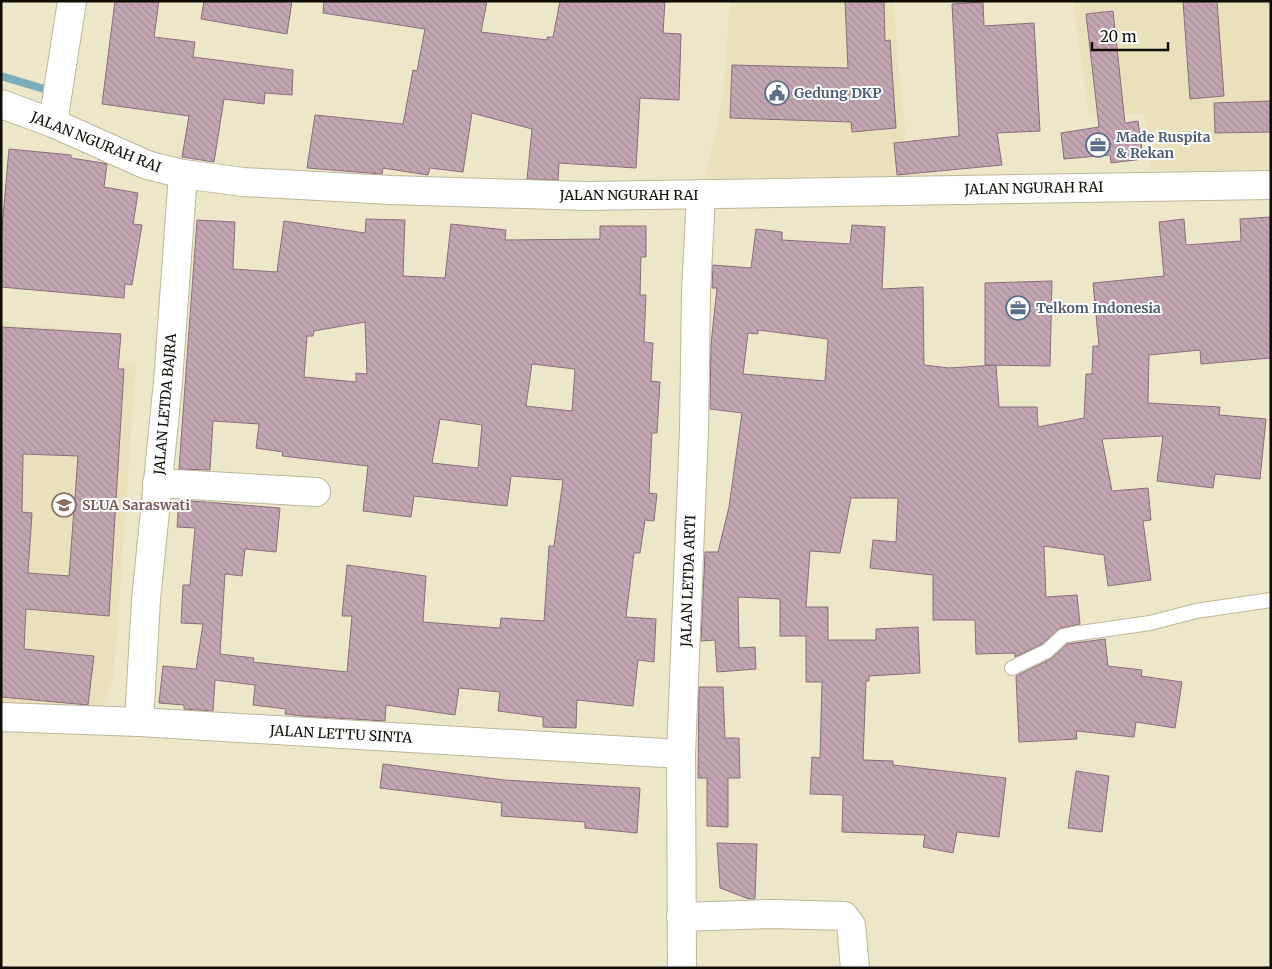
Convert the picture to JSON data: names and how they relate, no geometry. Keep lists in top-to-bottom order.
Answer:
{
  "streets": {
    "street": [
      "JALAN NGURAH RAI",
      "JALAN LETDA BAJRA",
      "JALAN LETDA ARTI",
      "JALAN LETTU SINTA"
    ]
  },
  "crossings": [
    ["JALAN NGURAH RAI", "JALAN LETDA BAJRA"],
    ["JALAN NGURAH RAI", "JALAN LETDA ARTI"],
    ["JALAN LETDA BAJRA", "JALAN LETTU SINTA"],
    ["JALAN LETDA ARTI", "JALAN LETTU SINTA"]
  ],
  "places": {
    "public building": ["Gedung DKP"],
    "office": ["Made Ruspita & Rekan", "Telkom Indonesia"],
    "school or university": ["SLUA Saraswati"]
  },
  "scale_bar": "20 m"
}
